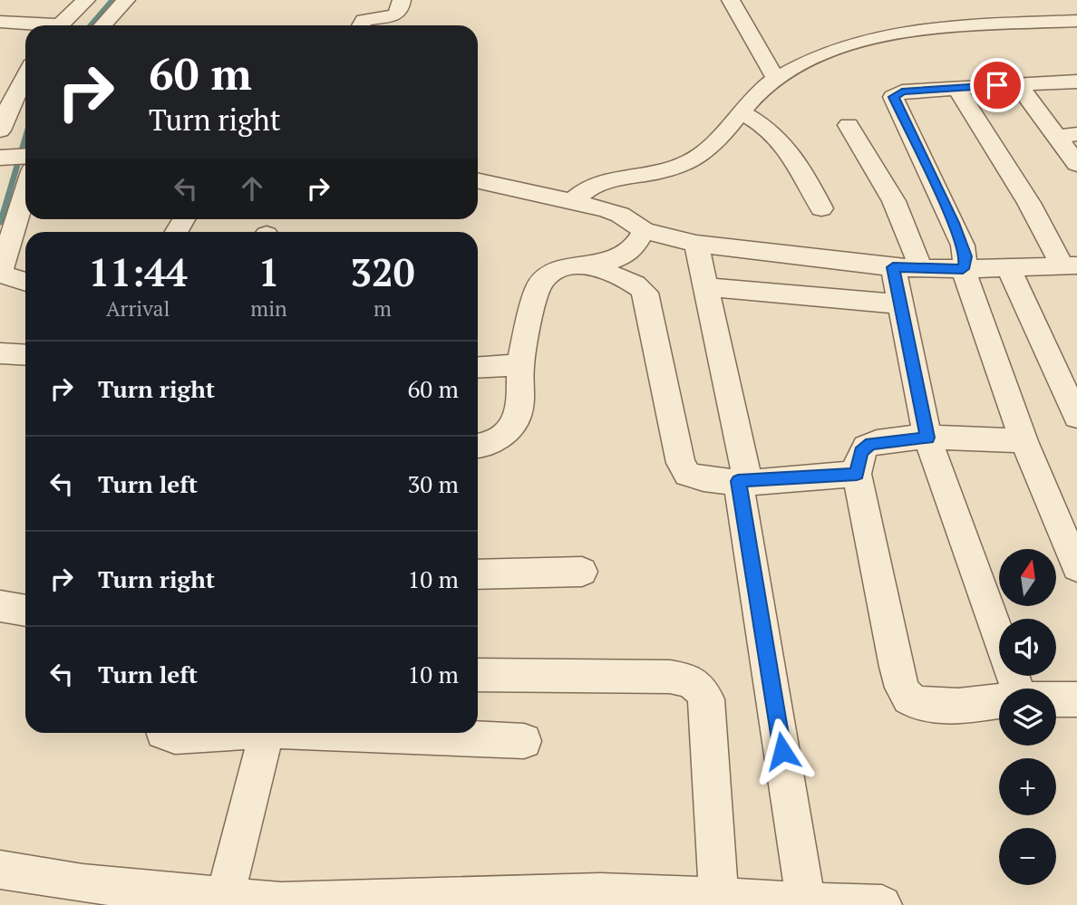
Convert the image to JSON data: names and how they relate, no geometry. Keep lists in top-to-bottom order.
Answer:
{
  "north": "top",
  "page": {
    "turn": ["60 m", "Turn right"],
    "eta": [
      "11:44",
      "Arrival",
      "1",
      "min",
      "320",
      "m"
    ],
    "list": [
      {
        "name": "Turn right",
        "value": "60 m"
      },
      {
        "name": "Turn left",
        "value": "30 m"
      },
      {
        "name": "Turn right",
        "value": "10 m"
      },
      {
        "name": "Turn left",
        "value": "10 m"
      }
    ],
    "map_buttons": ["+", "−"]
  }
}
